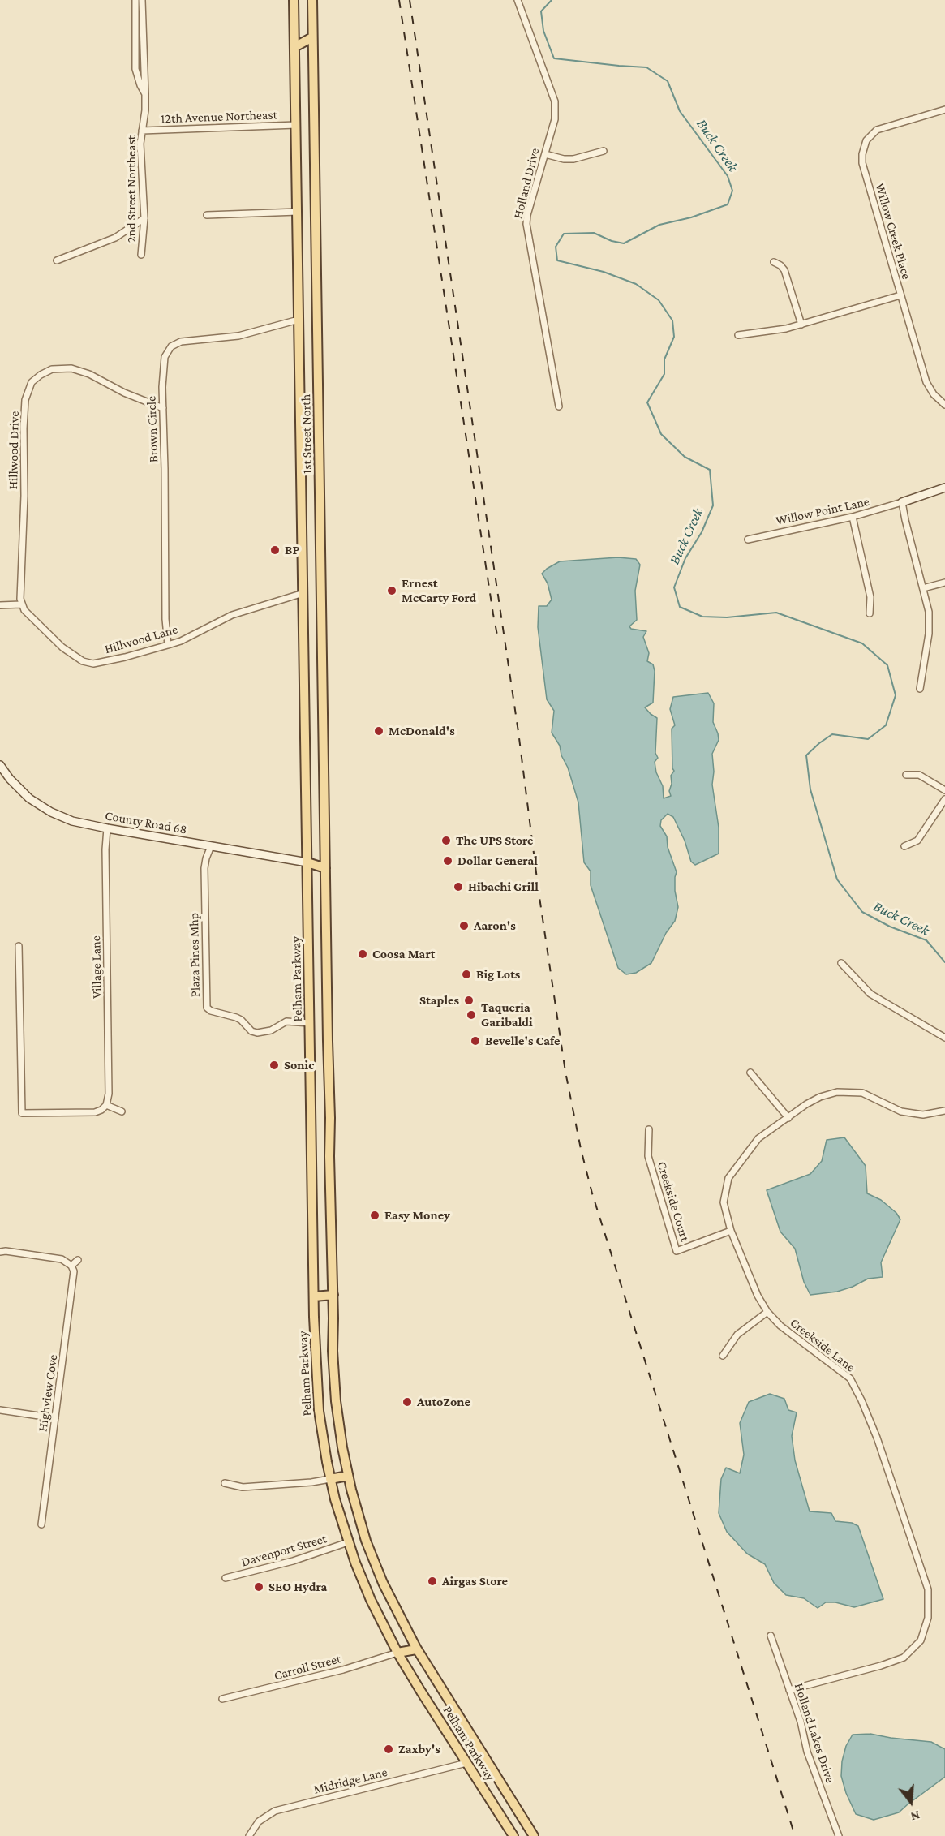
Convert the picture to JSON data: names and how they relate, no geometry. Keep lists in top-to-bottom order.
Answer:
{
  "streets": {
    "main road": ["1st Street North", "Pelham Parkway"],
    "street": [
      "12th Avenue Northeast",
      "Holland Drive",
      "2nd Street Northeast",
      "Willow Creek Place",
      "Brown Circle",
      "Hillwood Drive",
      "Willow Point Lane",
      "Hillwood Lane",
      "County Road 68",
      "Plaza Pines Mhp",
      "Village Lane",
      "Creekside Court",
      "Creekside Lane",
      "Highview Cove",
      "Davenport Street",
      "Carroll Street",
      "Holland Lakes Drive",
      "Midridge Lane"
    ]
  },
  "crossings": [
    ["12th Avenue Northeast", "2nd Street Northeast"],
    ["12th Avenue Northeast", "1st Street North"],
    ["Brown Circle", "1st Street North"],
    ["Brown Circle", "Hillwood Drive"],
    ["Brown Circle", "Hillwood Lane"],
    ["1st Street North", "Hillwood Lane"],
    ["1st Street North", "County Road 68"],
    ["1st Street North", "Pelham Parkway"],
    ["Hillwood Drive", "Hillwood Lane"],
    ["County Road 68", "Plaza Pines Mhp"],
    ["County Road 68", "Village Lane"],
    ["County Road 68", "Pelham Parkway"],
    ["Plaza Pines Mhp", "Pelham Parkway"],
    ["Pelham Parkway", "Davenport Street"],
    ["Pelham Parkway", "Carroll Street"],
    ["Pelham Parkway", "Midridge Lane"],
    ["Creekside Court", "Creekside Lane"],
    ["Creekside Lane", "Holland Lakes Drive"]
  ],
  "water": ["Buck Creek"],
  "places": [
    "BP",
    "Ernest McCarty Ford",
    "McDonald's",
    "The UPS Store",
    "Dollar General",
    "Hibachi Grill",
    "Aaron's",
    "Coosa Mart",
    "Big Lots",
    "Staples",
    "Taqueria Garibaldi",
    "Bevelle's Cafe",
    "Sonic",
    "Easy Money",
    "AutoZone",
    "Airgas Store",
    "SEO Hydra",
    "Zaxby's"
  ],
  "north": "bottom"
}
